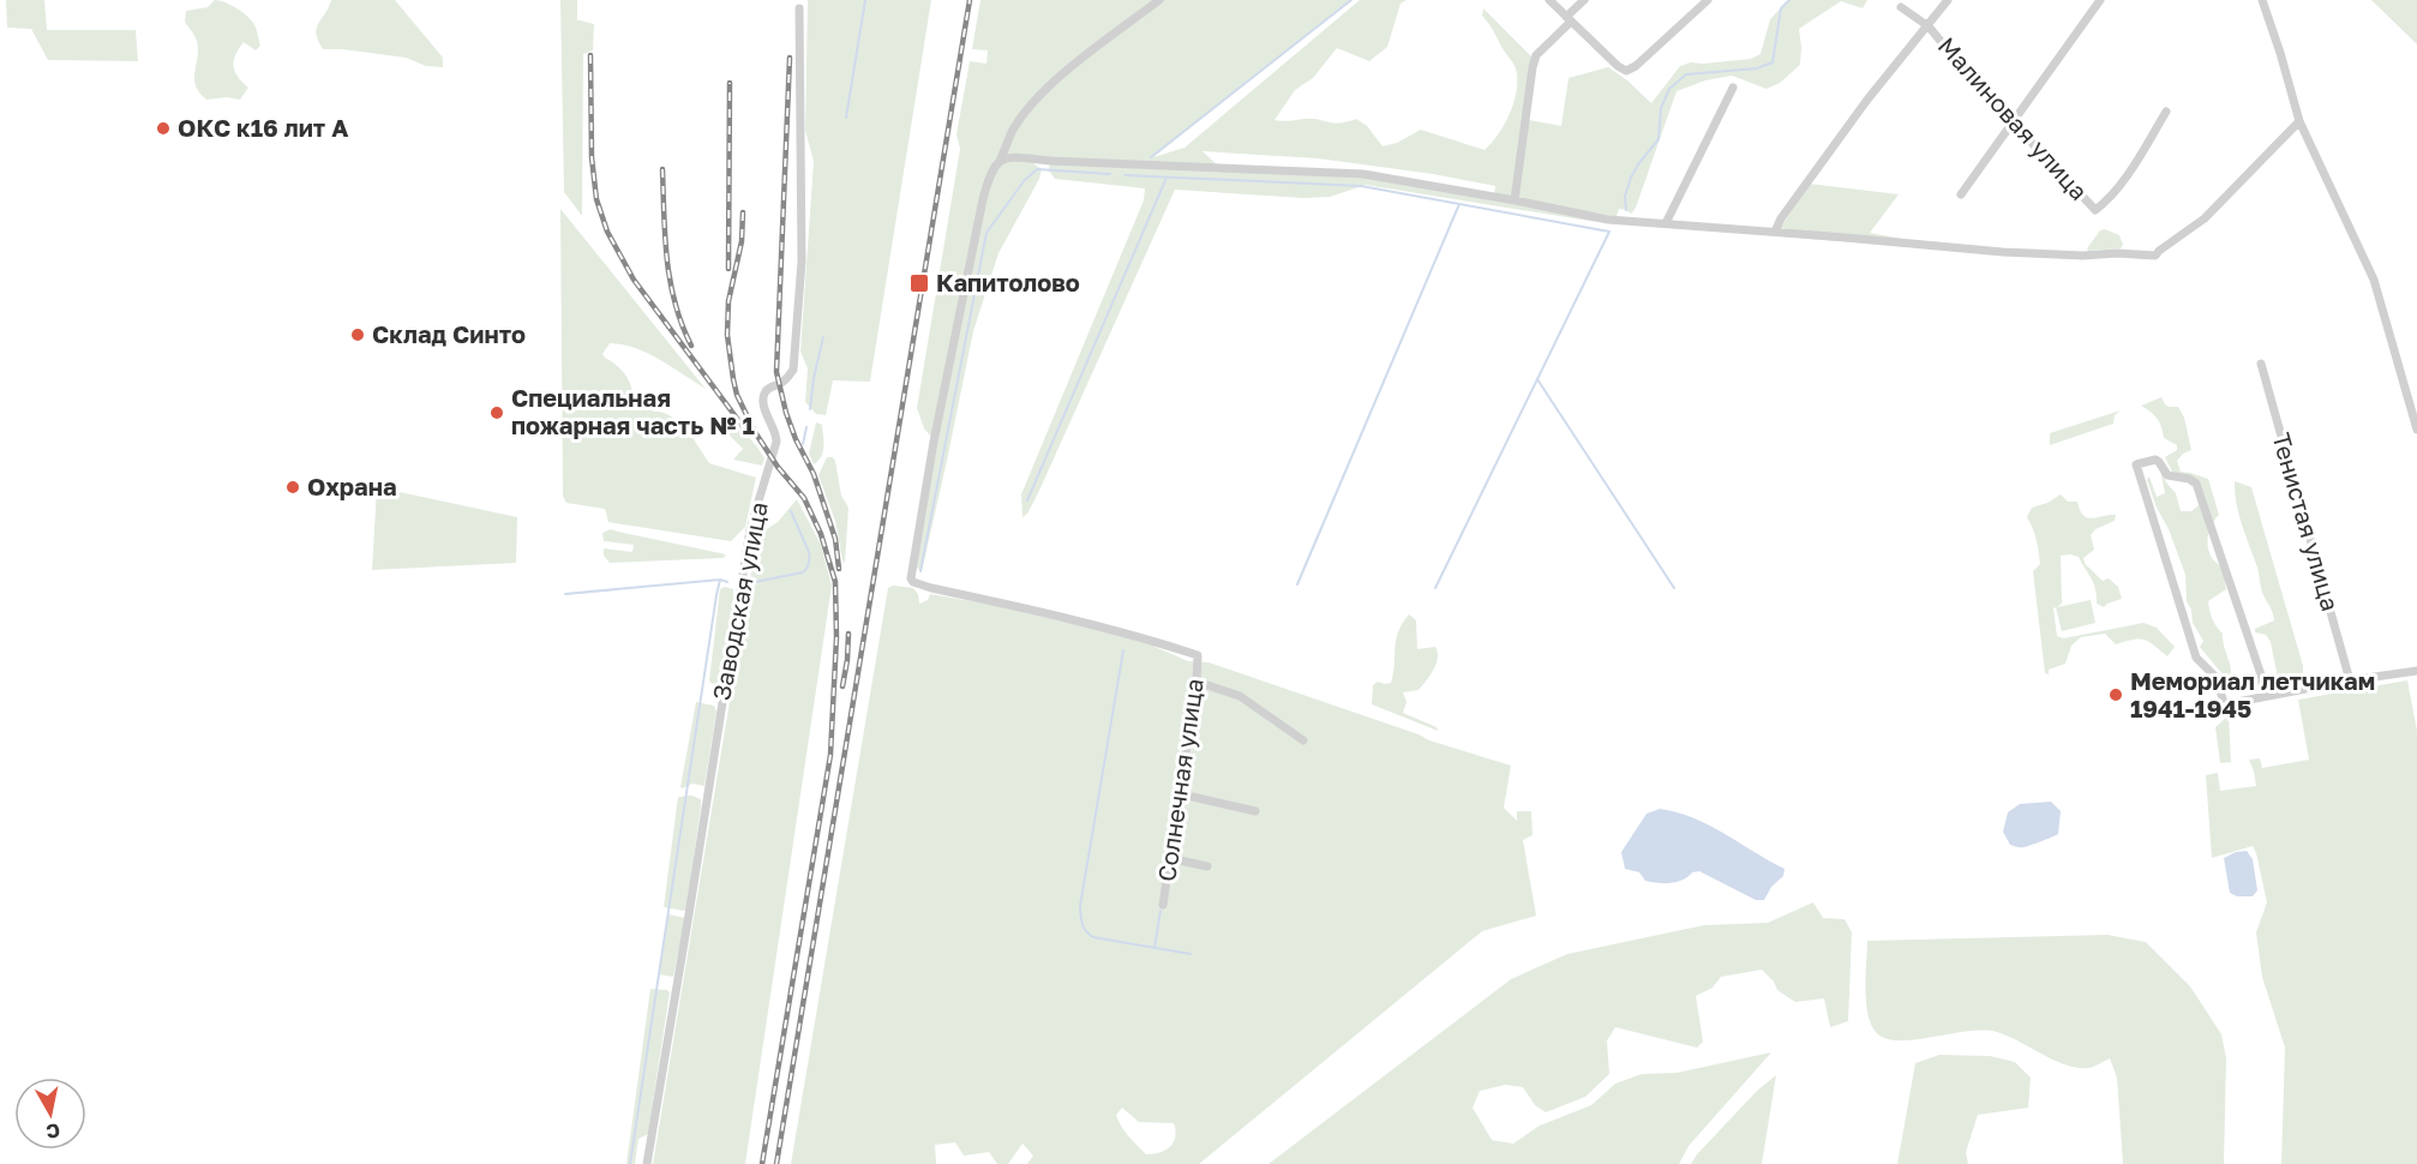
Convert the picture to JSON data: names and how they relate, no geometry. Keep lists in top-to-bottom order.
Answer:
{
  "streets": {
    "street": [
      "Малиновая улица",
      "Тенистая улица",
      "Заводская улица",
      "Солнечная улица"
    ]
  },
  "places": {
    "other": [
      "ОКС к16 лит А",
      "Склад Синто",
      "Специальная пожарная часть № 1",
      "Охрана",
      "Мемориал летчикам 1941-1945"
    ],
    "transit": ["Капитолово"]
  },
  "north": "bottom"
}
